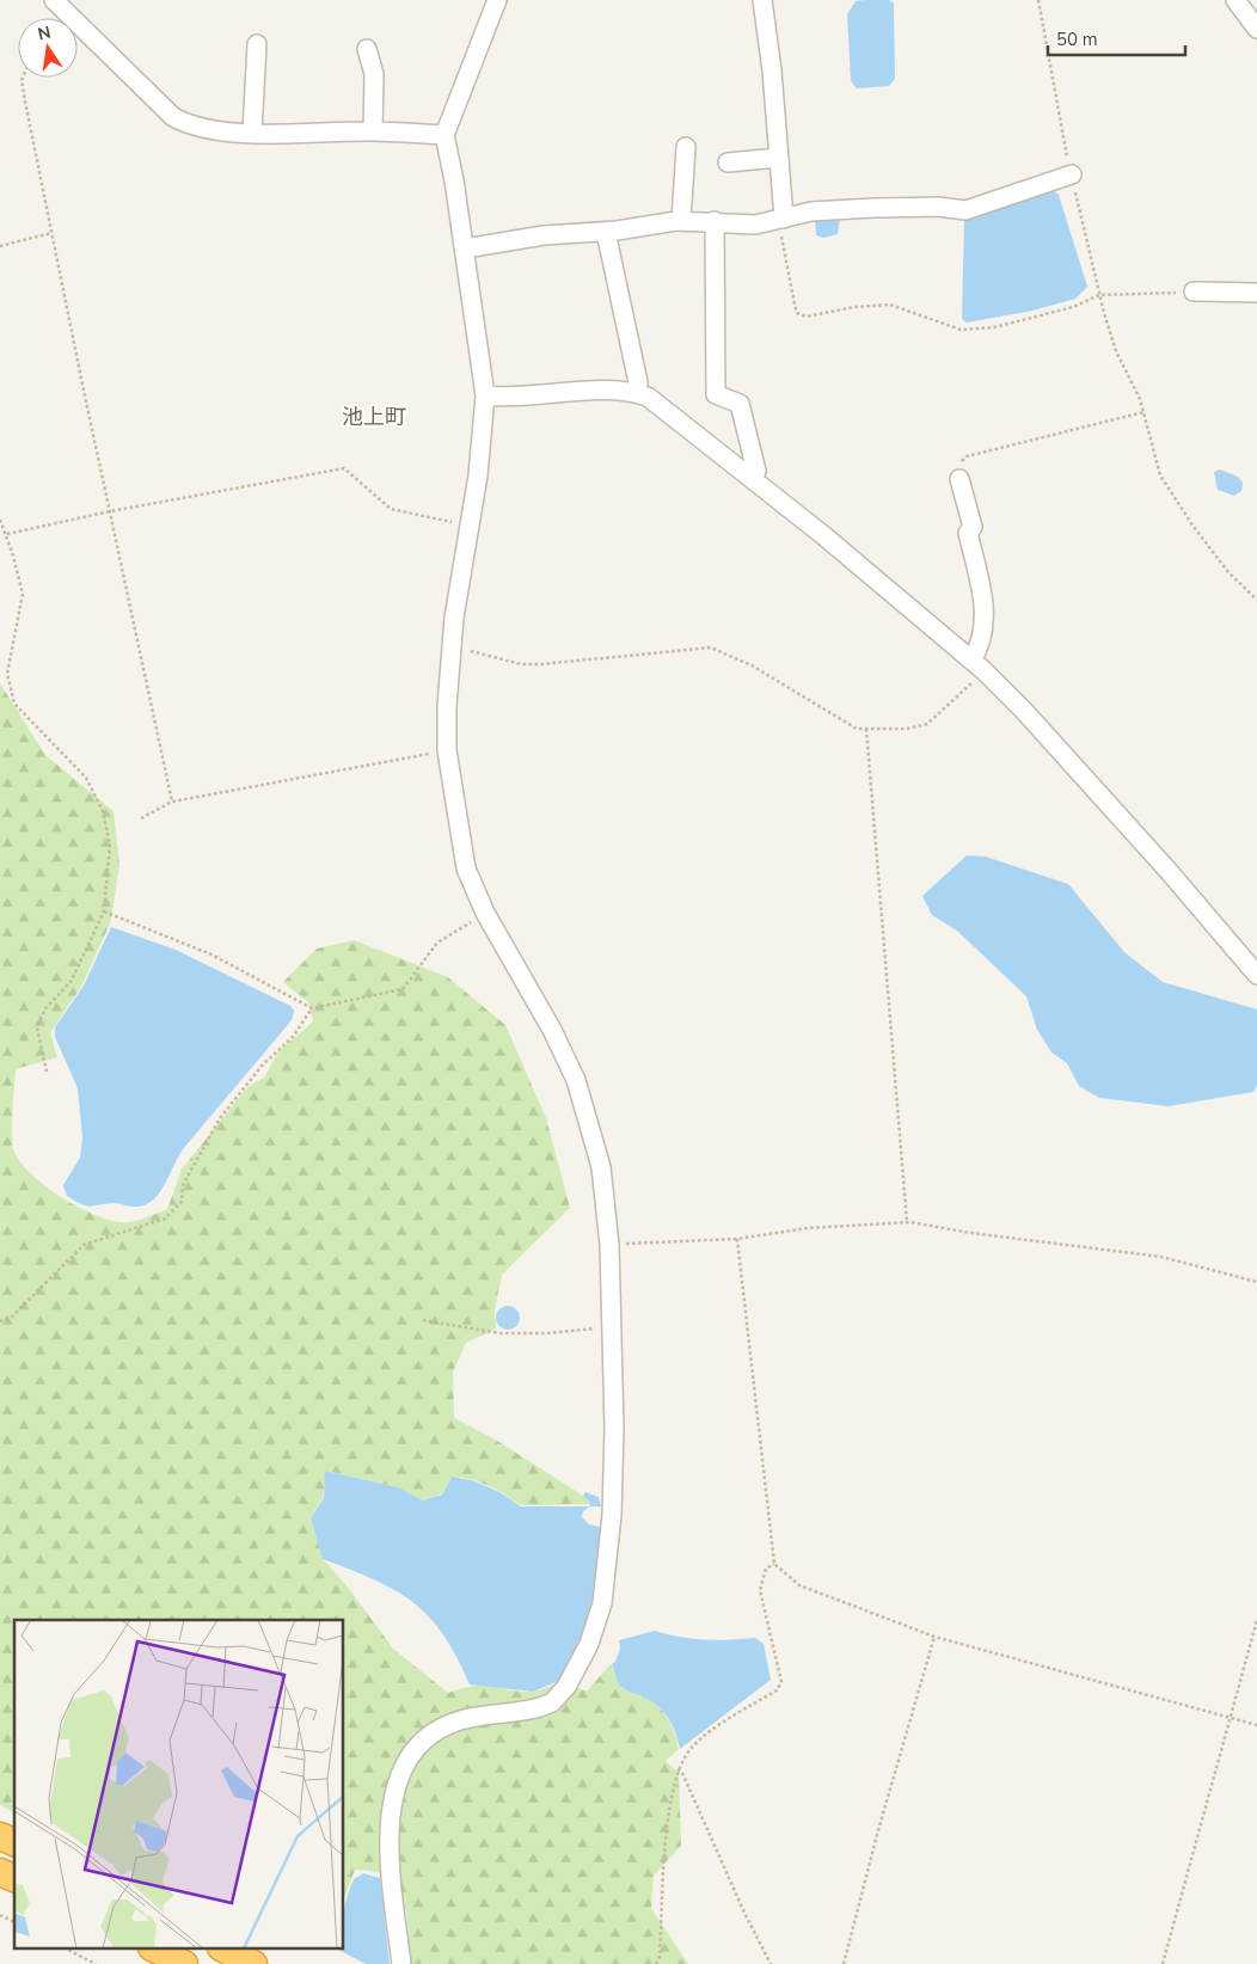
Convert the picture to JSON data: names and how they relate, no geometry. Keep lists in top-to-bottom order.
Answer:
{
  "districts": ["池上町"],
  "scale_bar": "50 m",
  "north": "top"
}
